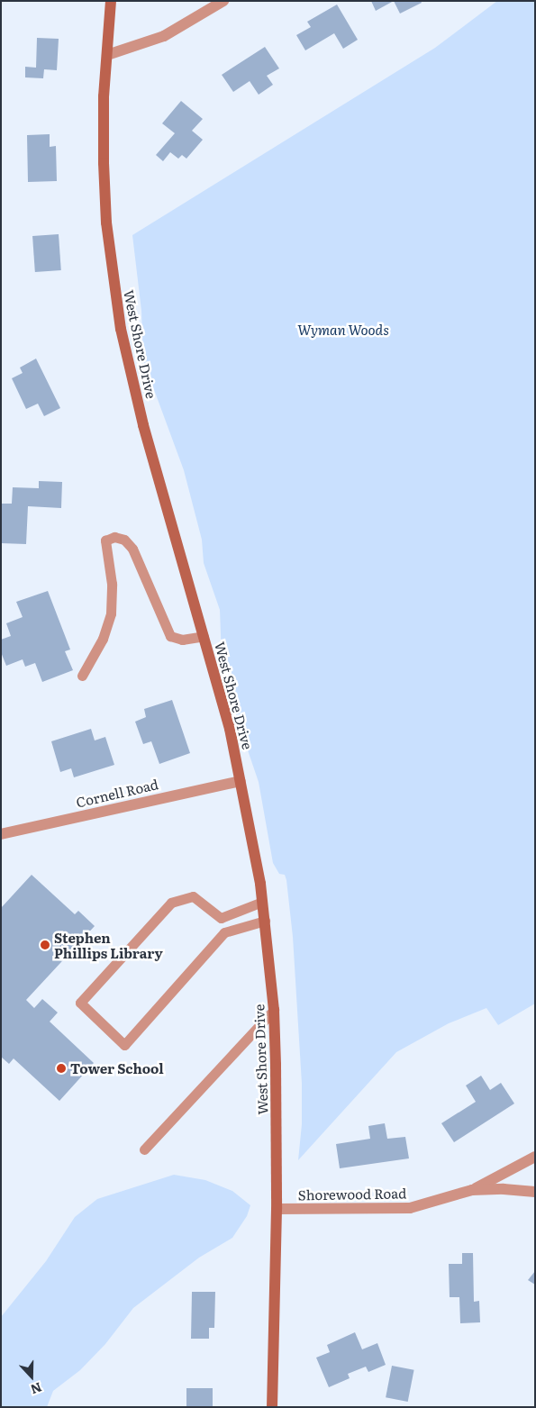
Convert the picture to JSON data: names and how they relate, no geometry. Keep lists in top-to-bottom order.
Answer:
{
  "streets": {
    "main road": ["West Shore Drive"],
    "street": ["Cornell Road", "Shorewood Road"]
  },
  "crossings": [
    ["West Shore Drive", "Cornell Road"],
    ["West Shore Drive", "Shorewood Road"]
  ],
  "parks": ["Wyman Woods"],
  "places": ["Stephen Phillips Library", "Tower School"],
  "north": "bottom"
}
